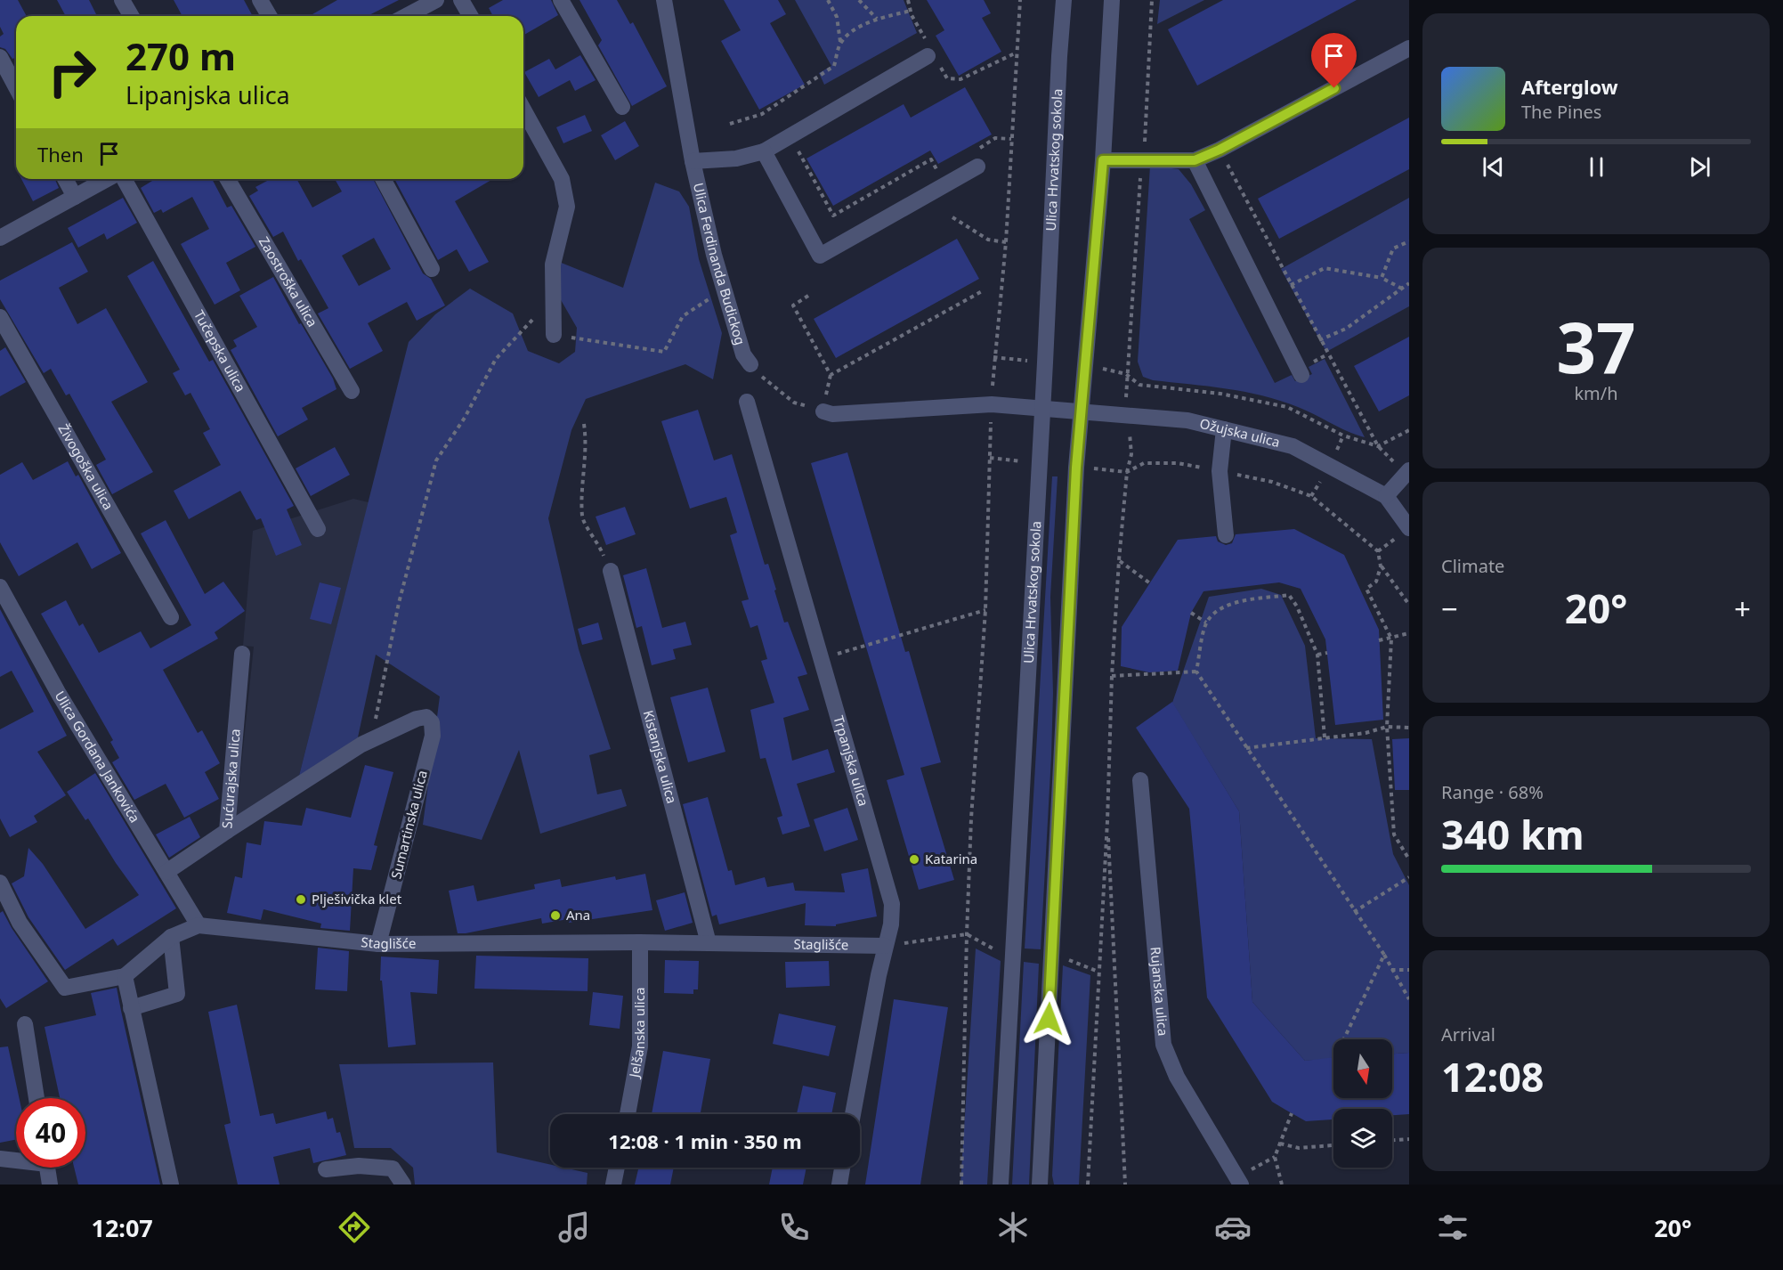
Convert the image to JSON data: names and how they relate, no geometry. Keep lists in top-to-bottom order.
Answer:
{
  "streets": {
    "street": [
      "Ulica Hrvatskog sokola",
      "Ulica Ferdinanda Budickog",
      "Zaostroška ulica",
      "Tučepska ulica",
      "Ožujska ulica",
      "Živogoška ulica",
      "Ulica Gordana Jankovića",
      "Kistanjska ulica",
      "Trpanjska ulica",
      "Sućurajska ulica",
      "Sumartinska ulica",
      "Staglišće",
      "Rujanska ulica",
      "Jelšanska ulica"
    ]
  },
  "crossings": [
    ["Ulica Hrvatskog sokola", "Ožujska ulica"],
    ["Ulica Gordana Jankovića", "Sućurajska ulica"],
    ["Ulica Gordana Jankovića", "Staglišće"],
    ["Kistanjska ulica", "Staglišće"],
    ["Trpanjska ulica", "Staglišće"],
    ["Sumartinska ulica", "Staglišće"],
    ["Staglišće", "Jelšanska ulica"]
  ],
  "places": ["Katarina", "Plješivička klet", "Ana"],
  "north": "bottom",
  "page": {
    "turn": ["270 m", "Lipanjska ulica"],
    "song": ["Afterglow", "The Pines"],
    "then": "Then",
    "tile": [
      ["37", "km/h"],
      "Climate",
      ["Range · 68%", "340 km"],
      ["Arrival", "12:08"]
    ],
    "heat": ["−", "20°", "+"],
    "limit": "40",
    "trip": "12:08 · 1 min · 350 m",
    "tabs": ["12:07", "20°"]
  }
}
